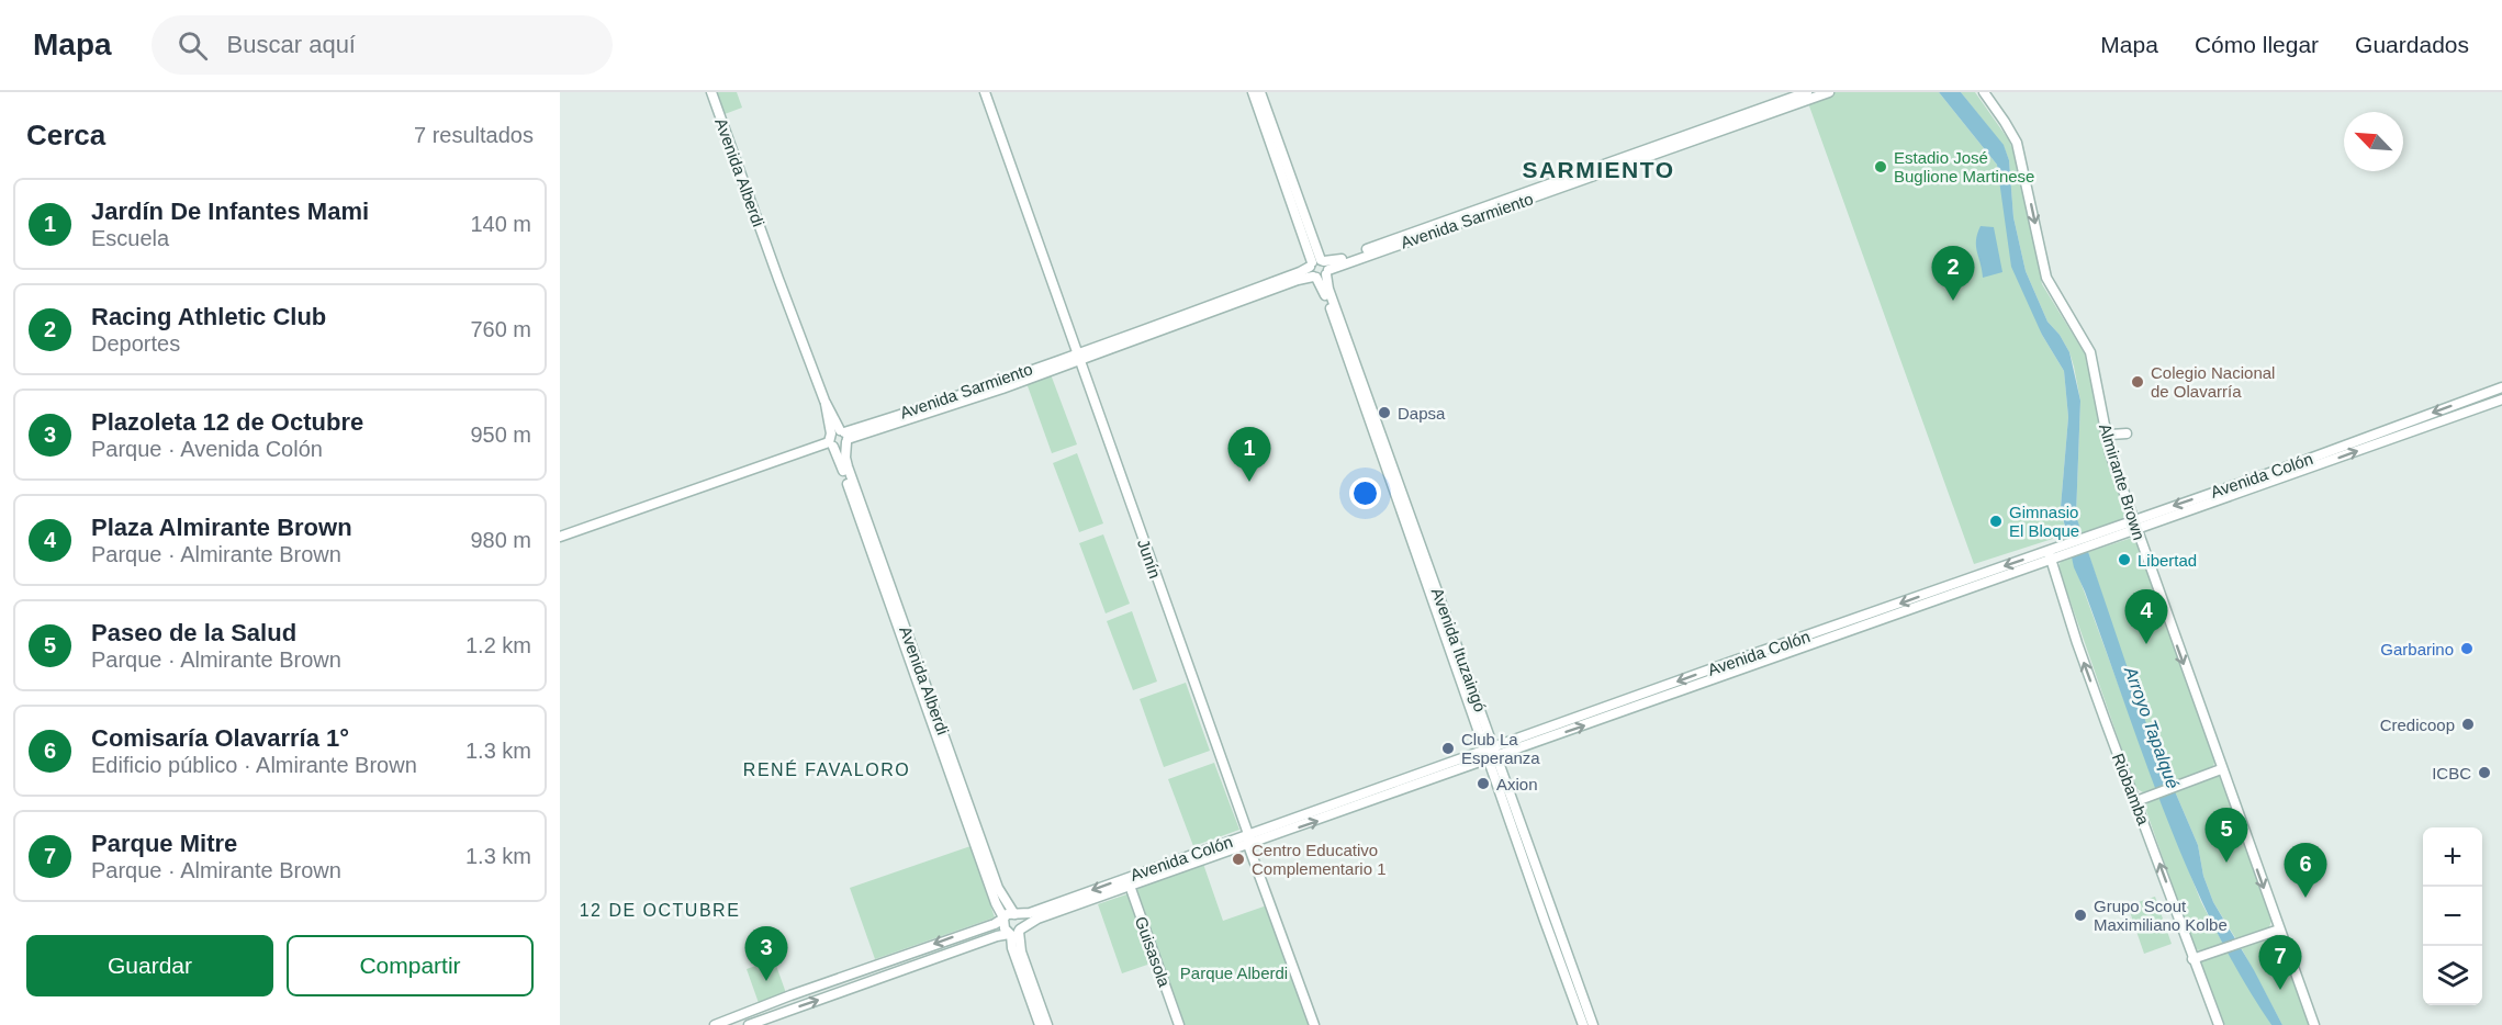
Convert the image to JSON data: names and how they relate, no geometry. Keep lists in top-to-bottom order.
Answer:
{
  "streets": {
    "main road": [
      "Avenida Alberdi",
      "Avenida Sarmiento",
      "Avenida Colón",
      "Almirante Brown",
      "Junín",
      "Avenida Ituzaingó",
      "Riobamba",
      "Guisasola"
    ]
  },
  "crossings": [
    ["Avenida Alberdi", "Avenida Sarmiento"],
    ["Avenida Alberdi", "Avenida Colón"],
    ["Avenida Sarmiento", "Junín"],
    ["Avenida Sarmiento", "Avenida Ituzaingó"],
    ["Avenida Colón", "Almirante Brown"],
    ["Avenida Colón", "Junín"],
    ["Avenida Colón", "Avenida Ituzaingó"],
    ["Avenida Colón", "Riobamba"],
    ["Avenida Colón", "Guisasola"]
  ],
  "one_way": ["Almirante Brown", "Riobamba"],
  "districts": ["SARMIENTO", "RENÉ FAVALORO", "12 DE OCTUBRE"],
  "water": ["Arroyo Tapalqué"],
  "parks": ["Parque Alberdi"],
  "places": [
    "Estadio José Buglione Martinese",
    "Colegio Nacional de Olavarría",
    "Dapsa",
    "Gimnasio El Bloque",
    "Libertad",
    "Garbarino",
    "Credicoop",
    "Club La Esperanza",
    "ICBC",
    "Axion",
    "Centro Educativo Complementario 1",
    "Grupo Scout Maximiliano Kolbe"
  ],
  "north": "top left",
  "page": {
    "header": "Mapa",
    "search": "Buscar aquí",
    "nav": ["Mapa", "Cómo llegar", "Guardados"],
    "heading": ["Cerca", "7 resultados"],
    "list": [
      {
        "mark": "1",
        "name": "Jardín De Infantes Mami",
        "note": "Escuela",
        "value": "140 m"
      },
      {
        "mark": "2",
        "name": "Racing Athletic Club",
        "note": "Deportes",
        "value": "760 m"
      },
      {
        "mark": "3",
        "name": "Plazoleta 12 de Octubre",
        "note": "Parque · Avenida Colón",
        "value": "950 m"
      },
      {
        "mark": "4",
        "name": "Plaza Almirante Brown",
        "note": "Parque · Almirante Brown",
        "value": "980 m"
      },
      {
        "mark": "5",
        "name": "Paseo de la Salud",
        "note": "Parque · Almirante Brown",
        "value": "1.2 km"
      },
      {
        "mark": "6",
        "name": "Comisaría Olavarría 1°",
        "note": "Edificio público · Almirante Brown",
        "value": "1.3 km"
      },
      {
        "mark": "7",
        "name": "Parque Mitre",
        "note": "Parque · Almirante Brown",
        "value": "1.3 km"
      }
    ],
    "pins": [
      "2",
      "1",
      "4",
      "5",
      "6",
      "3",
      "7"
    ],
    "map_buttons": ["+", "−"],
    "buttons": ["Guardar", "Compartir"]
  }
}
